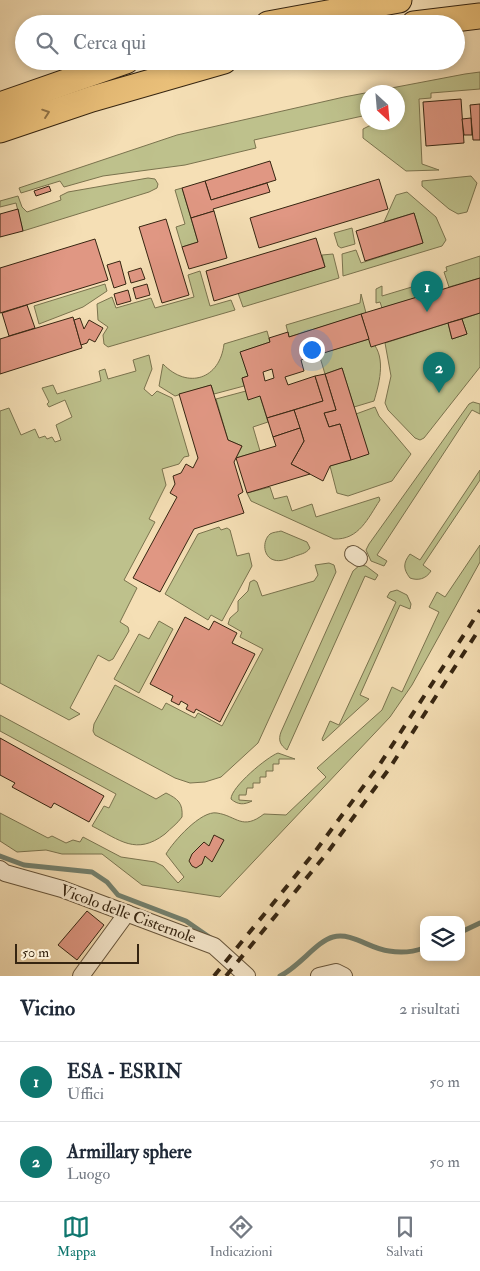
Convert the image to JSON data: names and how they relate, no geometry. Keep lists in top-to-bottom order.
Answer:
{
  "streets": {
    "street": ["Vicolo delle Cisternole"]
  },
  "scale_bar": "50 m",
  "north": "bottom right",
  "page": {
    "search": "Cerca qui",
    "pins": ["1", "2"],
    "scale": "50 m",
    "heading": ["Vicino", "2 risultati"],
    "list": [
      {
        "mark": "1",
        "name": "ESA - ESRIN",
        "note": "Uffici",
        "value": "50 m"
      },
      {
        "mark": "2",
        "name": "Armillary sphere",
        "note": "Luogo",
        "value": "50 m"
      }
    ],
    "nav": ["Mappa", "Indicazioni", "Salvati"]
  }
}
